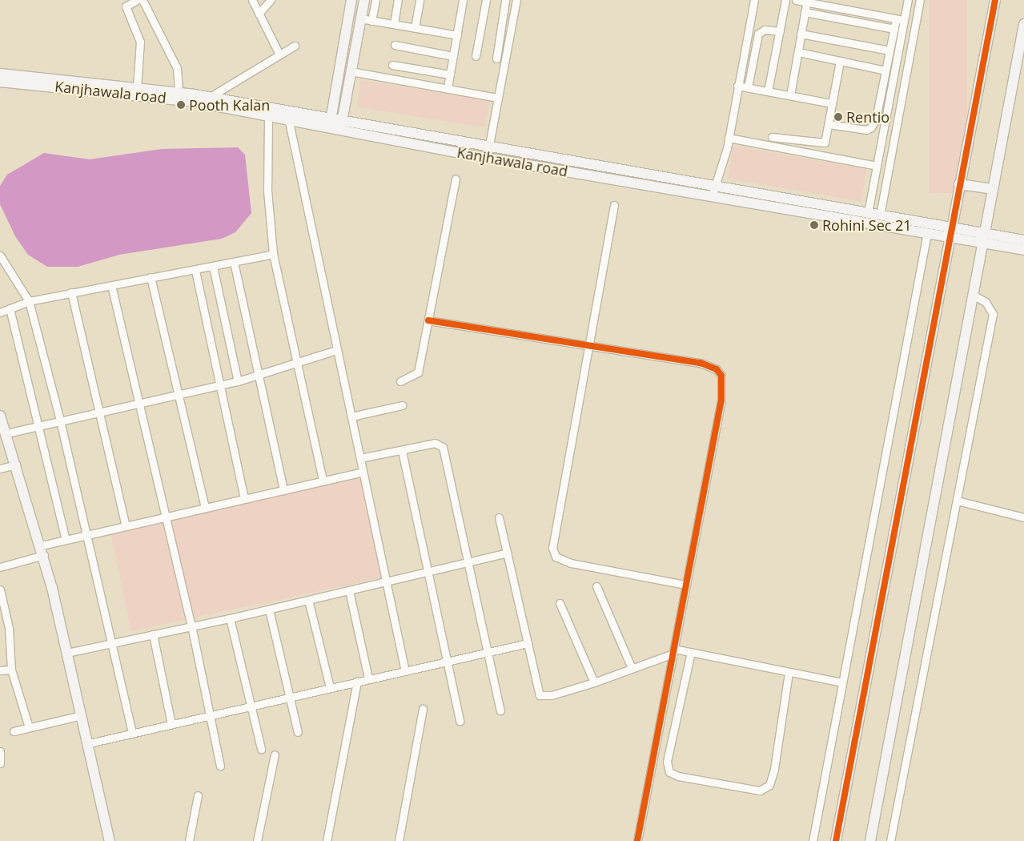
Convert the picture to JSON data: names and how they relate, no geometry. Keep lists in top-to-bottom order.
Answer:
{
  "streets": {
    "street": ["Kanjhawala road"]
  },
  "places": ["Pooth Kalan", "Rentio", "Rohini Sec 21"]
}
